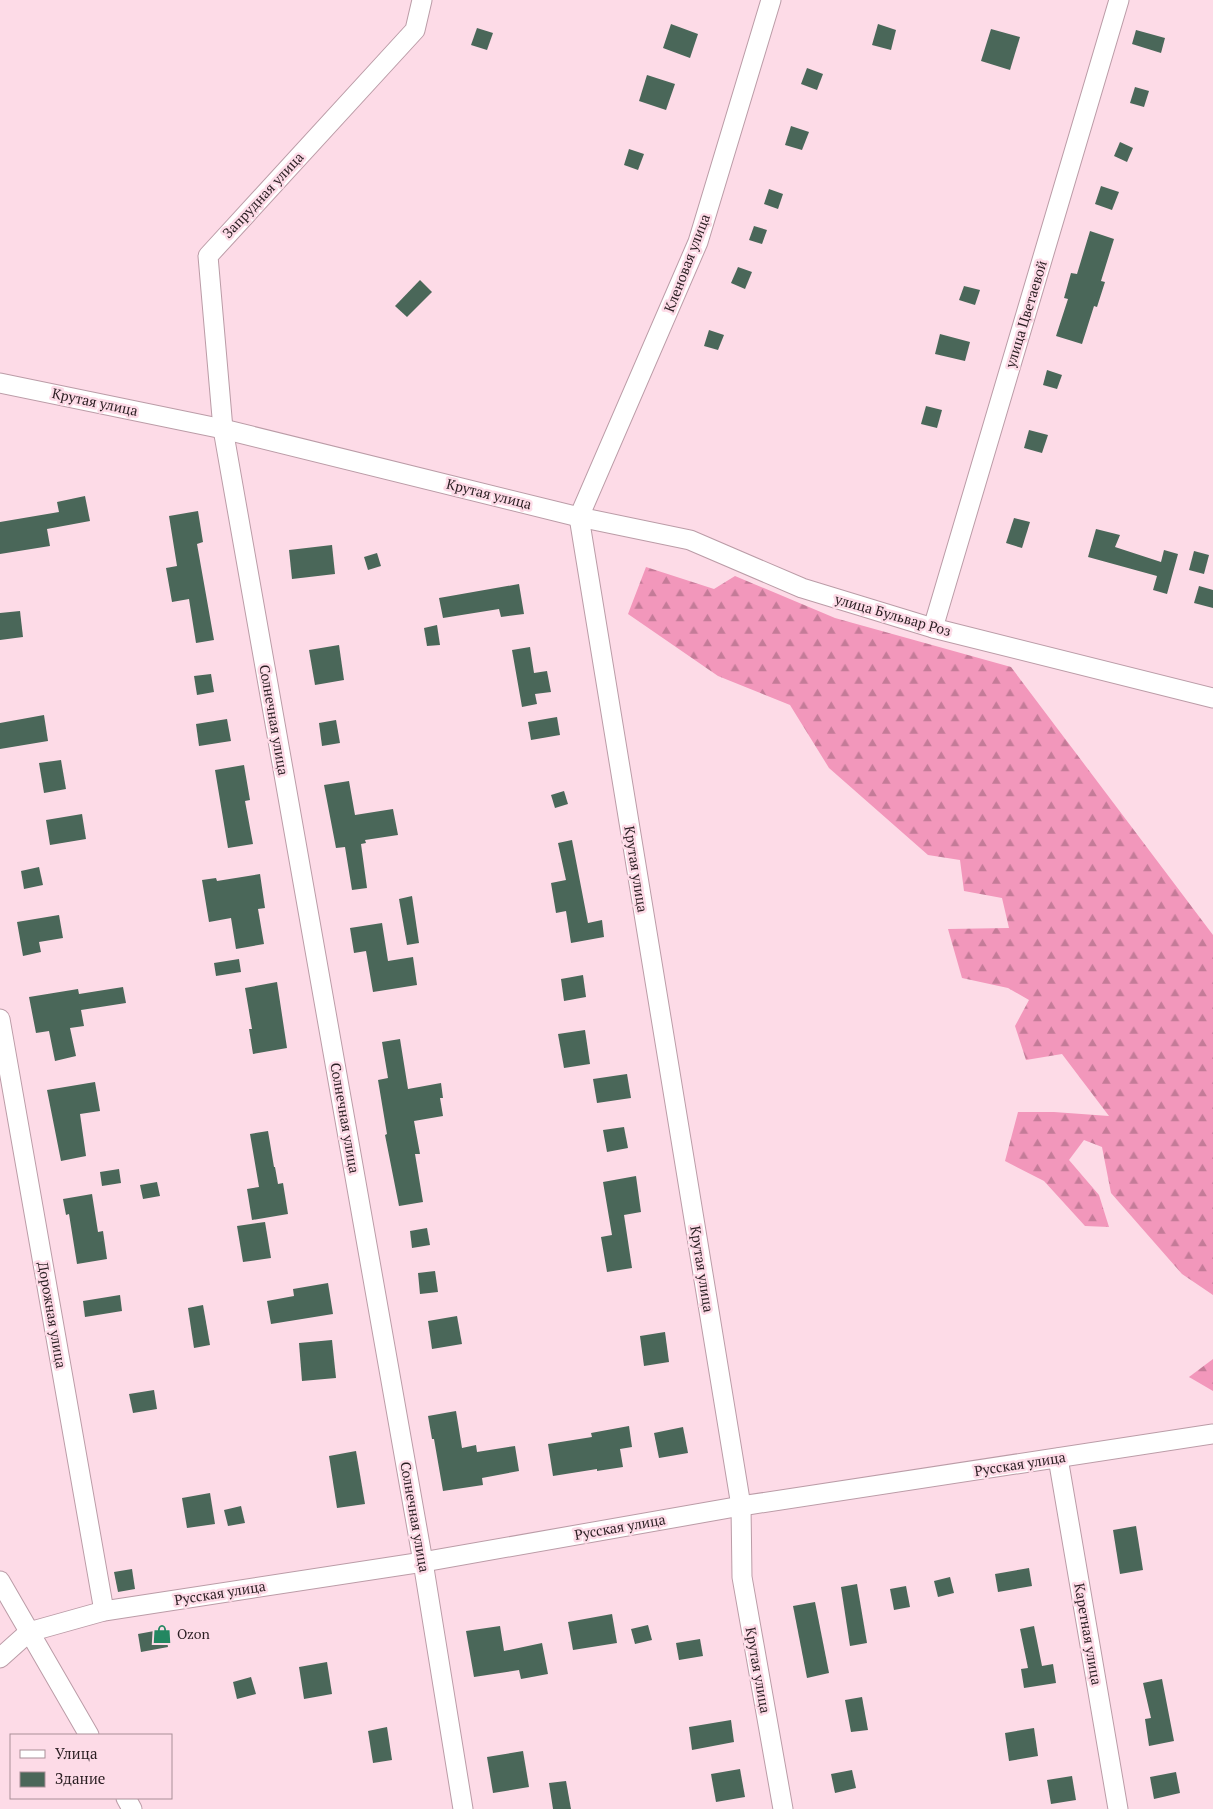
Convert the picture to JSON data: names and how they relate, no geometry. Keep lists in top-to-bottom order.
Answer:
{
  "streets": {
    "street": [
      "Запрудная улица",
      "Кленовая улица",
      "улица Цветаевой",
      "Крутая улица",
      "улица Бульвар Роз",
      "Солнечная улица",
      "Дорожная улица",
      "Русская улица",
      "Каретная улица"
    ]
  },
  "crossings": [
    ["Запрудная улица", "Крутая улица"],
    ["Запрудная улица", "Солнечная улица"],
    ["Кленовая улица", "Крутая улица"],
    ["Кленовая улица", "улица Бульвар Роз"],
    ["улица Цветаевой", "улица Бульвар Роз"],
    ["Крутая улица", "улица Бульвар Роз"],
    ["Крутая улица", "Солнечная улица"],
    ["Крутая улица", "Русская улица"],
    ["Солнечная улица", "Русская улица"],
    ["Дорожная улица", "Русская улица"],
    ["Русская улица", "Каретная улица"]
  ],
  "places": {
    "shop": ["Ozon"]
  },
  "legend": ["Улица", "Здание"]
}
